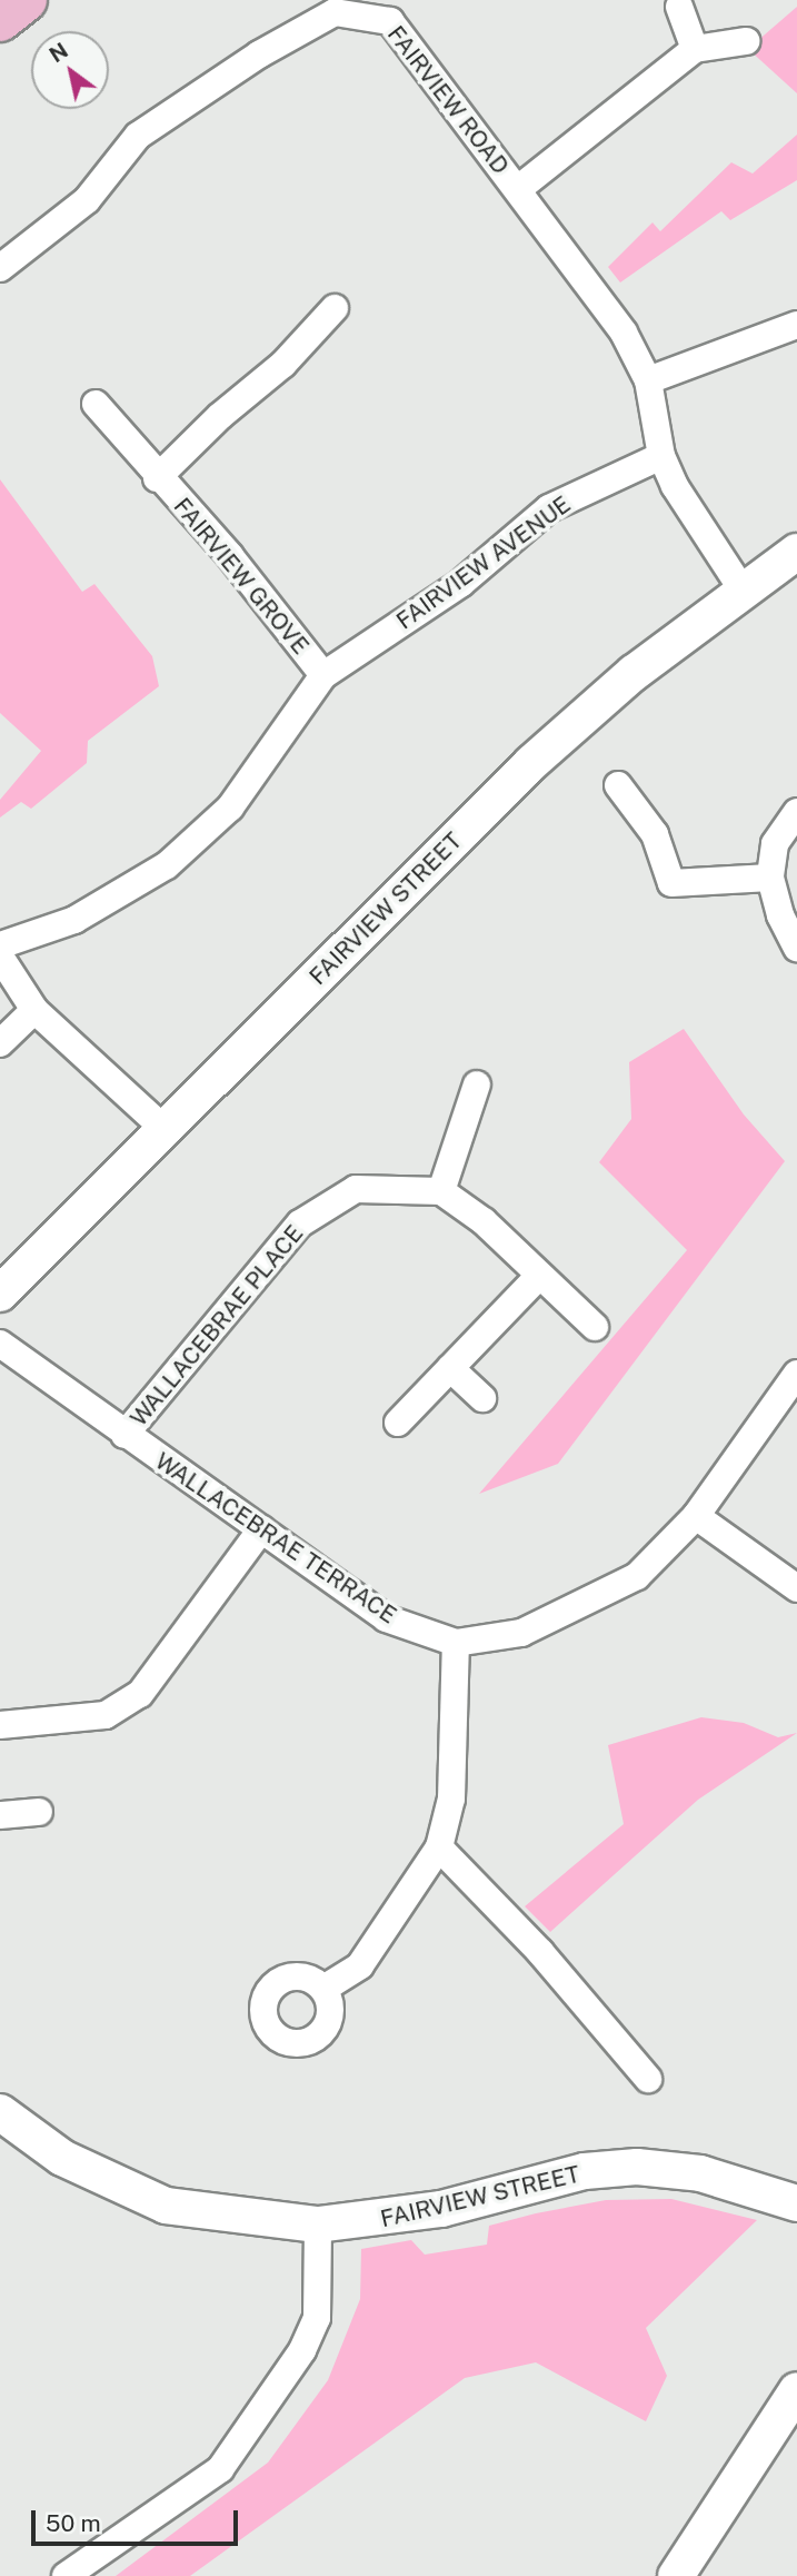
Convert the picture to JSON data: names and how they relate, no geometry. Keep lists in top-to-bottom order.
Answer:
{
  "streets": {
    "street": [
      "FAIRVIEW ROAD",
      "FAIRVIEW AVENUE",
      "FAIRVIEW GROVE",
      "FAIRVIEW STREET",
      "WALLACEBRAE PLACE",
      "WALLACEBRAE TERRACE"
    ]
  },
  "crossings": [
    ["FAIRVIEW ROAD", "FAIRVIEW AVENUE"],
    ["FAIRVIEW ROAD", "FAIRVIEW STREET"],
    ["FAIRVIEW AVENUE", "FAIRVIEW GROVE"],
    ["WALLACEBRAE PLACE", "WALLACEBRAE TERRACE"]
  ],
  "scale_bar": "50 m",
  "north": "top left"
}
